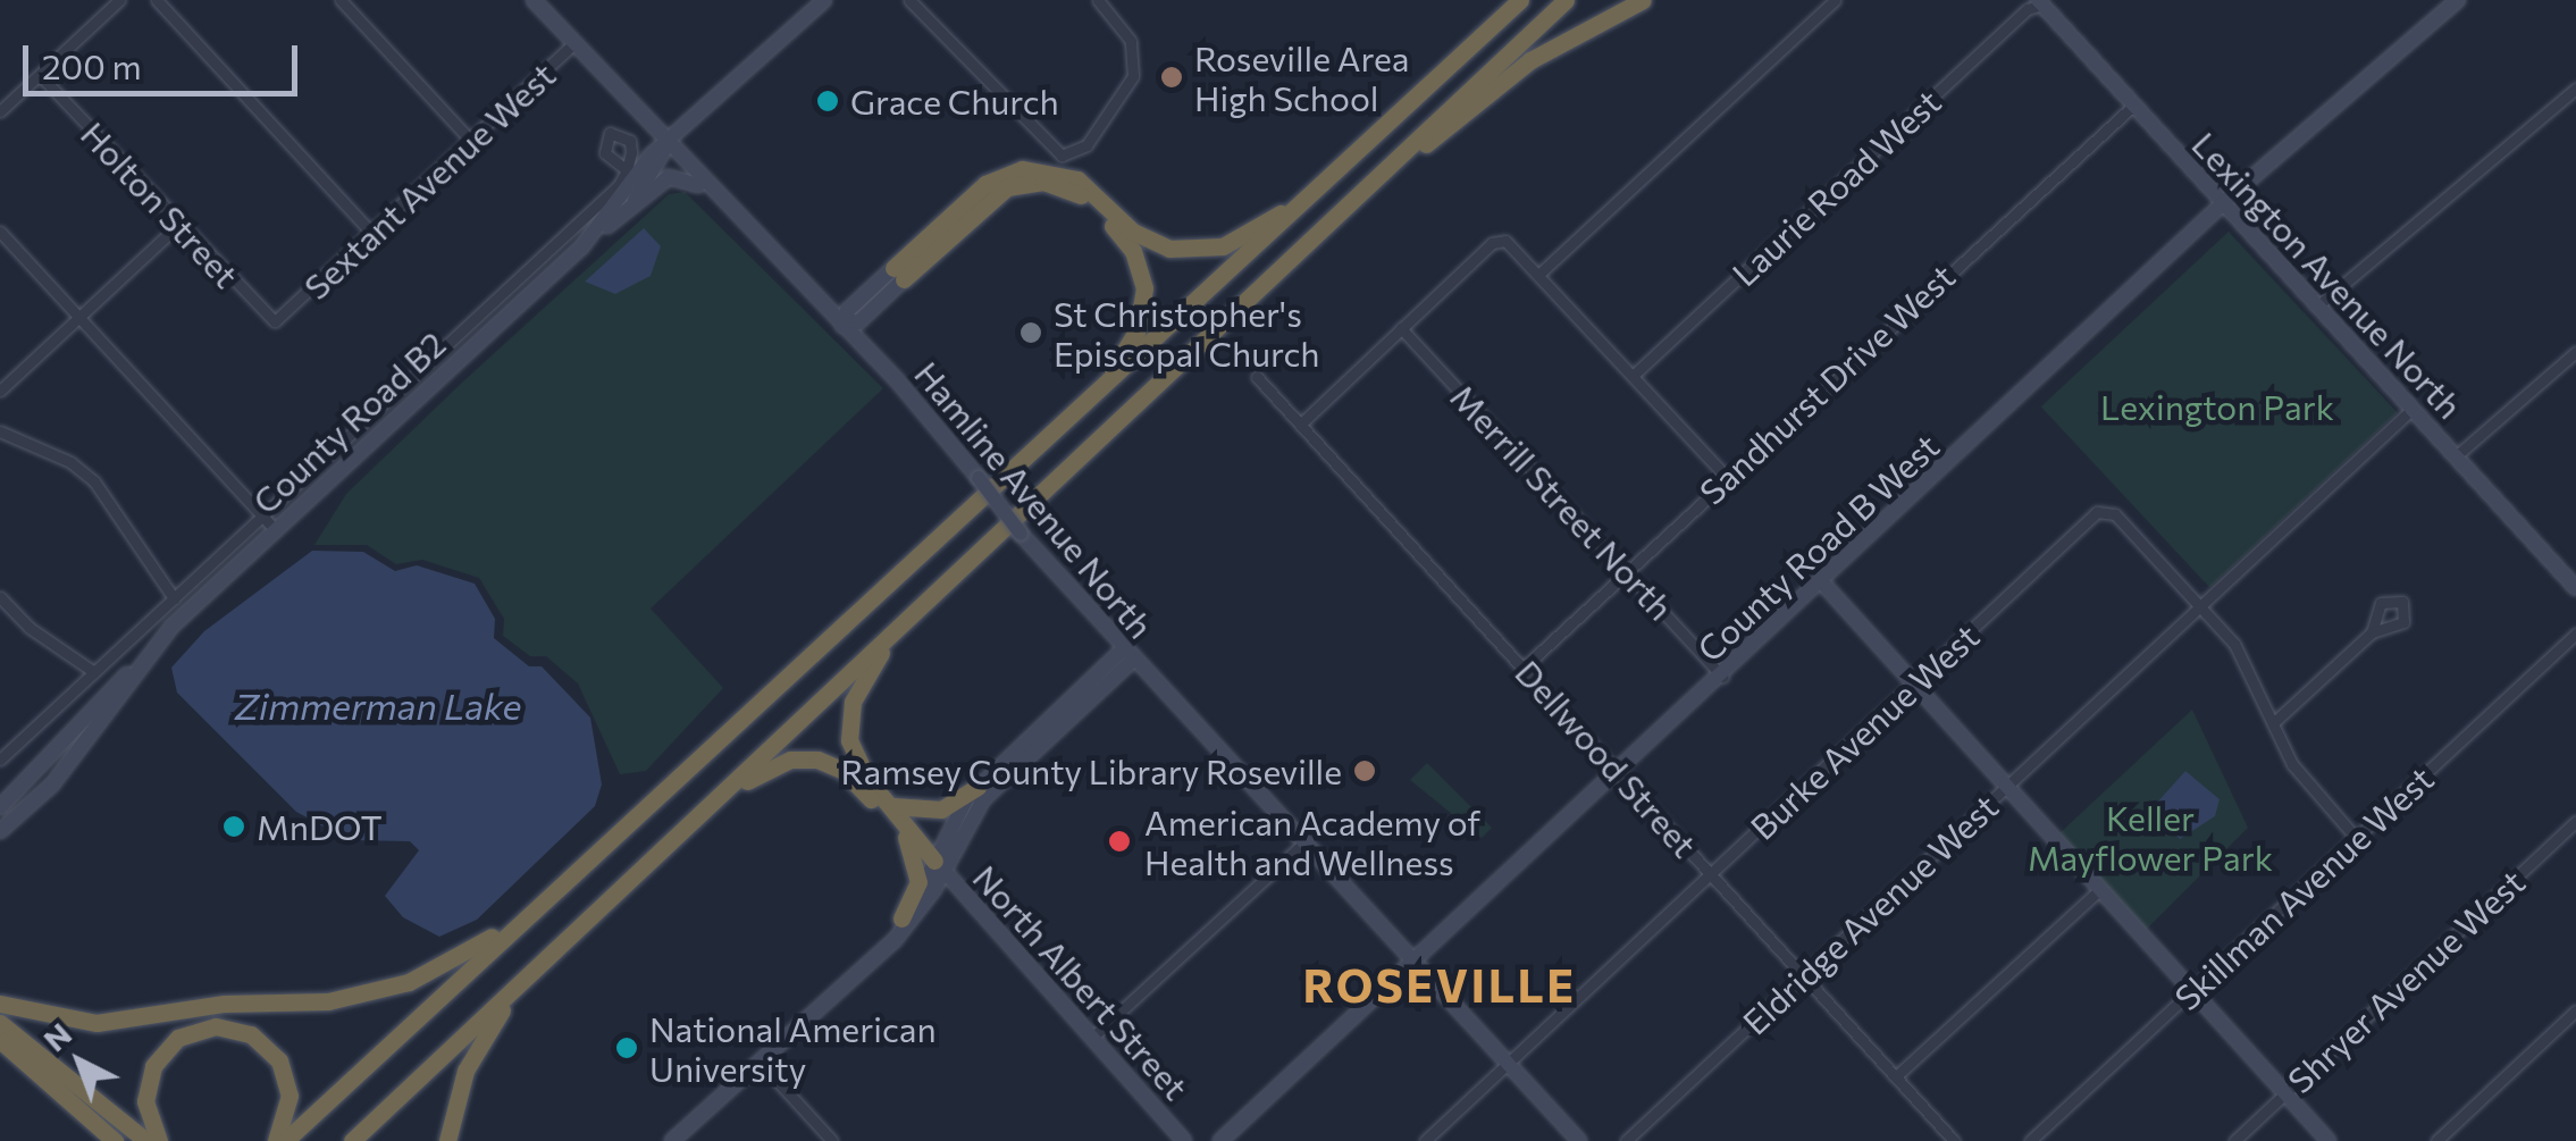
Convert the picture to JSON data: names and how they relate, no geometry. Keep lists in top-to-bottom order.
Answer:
{
  "streets": {
    "street": [
      "Sextant Avenue West",
      "Laurie Road West",
      "Holton Street",
      "Lexington Avenue North",
      "Sandhurst Drive West",
      "County Road B2",
      "Hamline Avenue North",
      "Merrill Street North",
      "County Road B West",
      "Burke Avenue West",
      "Dellwood Street",
      "Skillman Avenue West",
      "Eldridge Avenue West",
      "Shryer Avenue West",
      "North Albert Street"
    ]
  },
  "crossings": [
    ["Sextant Avenue West", "Holton Street"],
    ["Sextant Avenue West", "Hamline Avenue North"],
    ["Laurie Road West", "Lexington Avenue North"],
    ["Lexington Avenue North", "Sandhurst Drive West"],
    ["Lexington Avenue North", "County Road B West"],
    ["Lexington Avenue North", "Eldridge Avenue West"],
    ["Sandhurst Drive West", "Merrill Street North"],
    ["Sandhurst Drive West", "Dellwood Street"],
    ["County Road B2", "Hamline Avenue North"],
    ["Hamline Avenue North", "County Road B West"],
    ["Hamline Avenue North", "Burke Avenue West"],
    ["Merrill Street North", "County Road B West"],
    ["County Road B West", "Dellwood Street"],
    ["Burke Avenue West", "Dellwood Street"],
    ["Burke Avenue West", "Eldridge Avenue West"],
    ["Dellwood Street", "Eldridge Avenue West"]
  ],
  "districts": ["ROSEVILLE"],
  "water": ["Zimmerman Lake"],
  "parks": ["Lexington Park", "Keller Mayflower Park"],
  "places": [
    "Roseville Area High School",
    "Grace Church",
    "St Christopher's Episcopal Church",
    "Ramsey County Library Roseville",
    "MnDOT",
    "American Academy of Health and Wellness",
    "National American University"
  ],
  "scale_bar": "200 m",
  "north": "top left"
}
